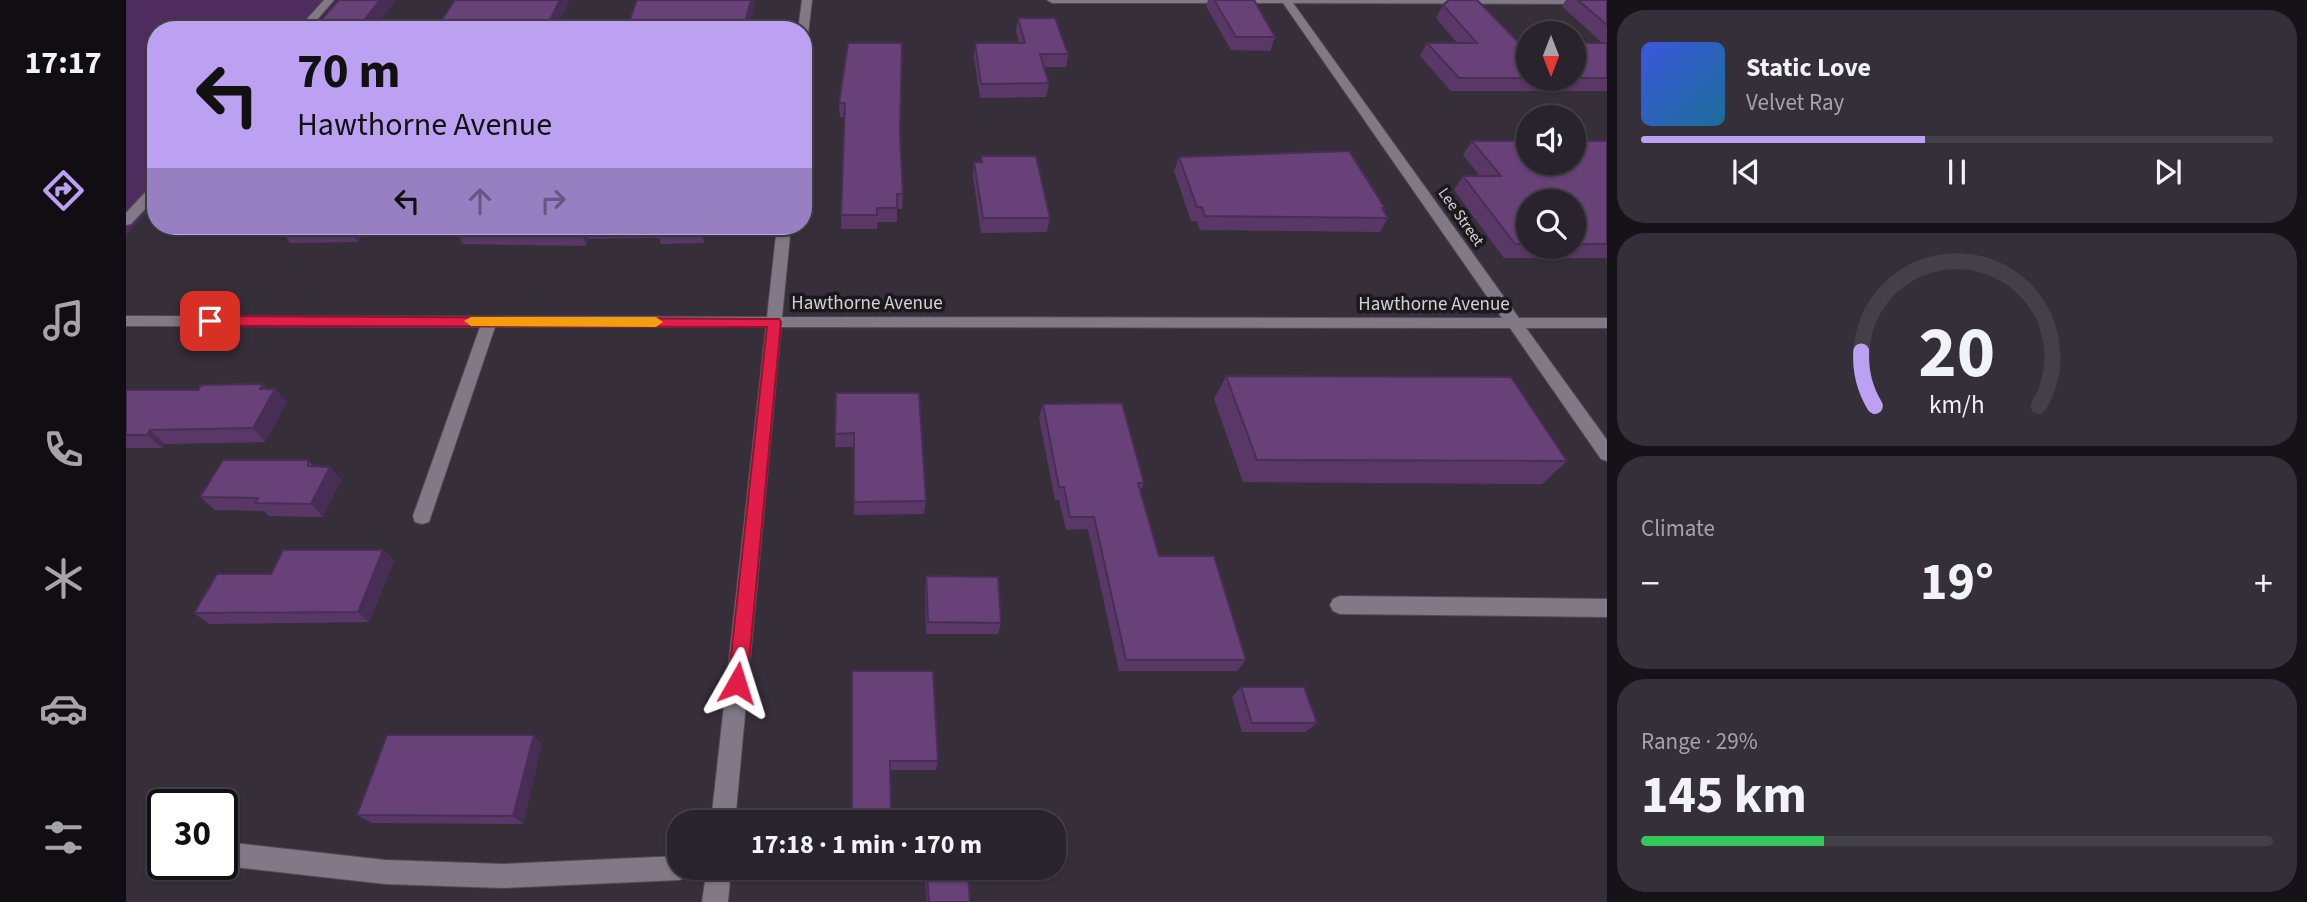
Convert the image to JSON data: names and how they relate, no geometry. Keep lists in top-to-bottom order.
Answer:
{
  "streets": {
    "street": ["Lee Street", "Hawthorne Avenue"]
  },
  "crossings": [
    ["Lee Street", "Hawthorne Avenue"]
  ],
  "north": "bottom",
  "page": {
    "tabs": "17:17",
    "turn": ["70 m", "Hawthorne Avenue"],
    "song": ["Static Love", "Velvet Ray"],
    "tile": [
      "Climate",
      ["Range · 29%", "145 km"]
    ],
    "heat": ["−", "19°", "+"],
    "limit": "30",
    "trip": "17:18 · 1 min · 170 m",
    "gauge": ["20", "km/h"]
  }
}
